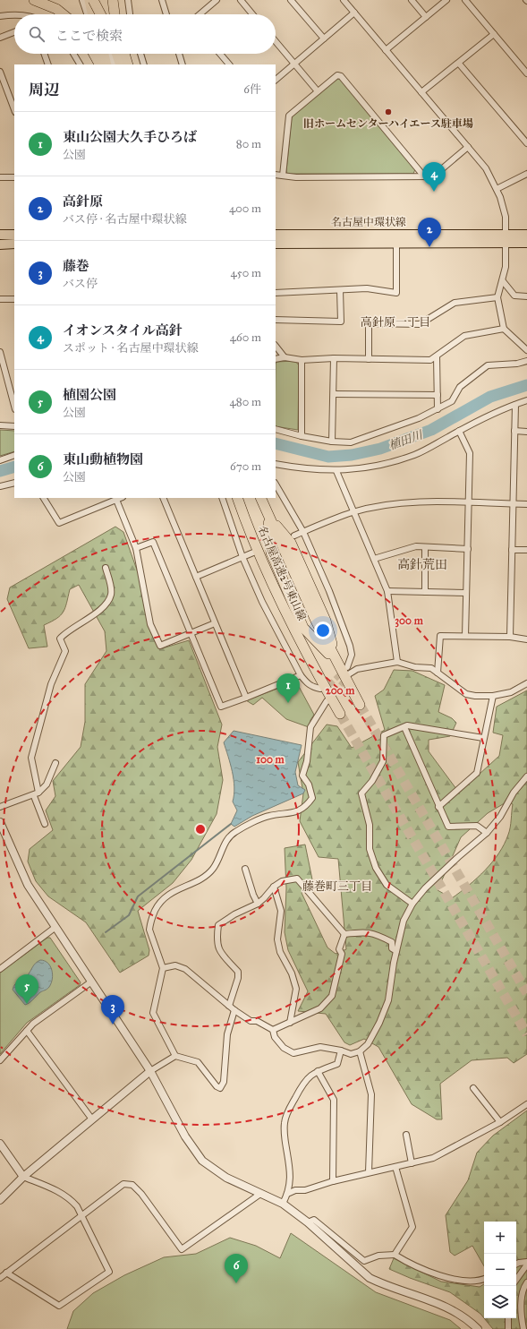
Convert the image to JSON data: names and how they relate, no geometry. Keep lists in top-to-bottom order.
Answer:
{
  "streets": {
    "highway": ["名古屋高速2号東山線"],
    "main road": ["名古屋中環状線"]
  },
  "districts": ["高針原一丁目", "高針荒田", "藤巻町三丁目"],
  "water": ["植田川"],
  "places": ["旧ホームセンターハイエース駐車場"],
  "page": {
    "search": "ここで検索",
    "heading": ["周辺", "6件"],
    "list": [
      {
        "mark": "1",
        "name": "東山公園大久手ひろば",
        "note": "公園",
        "value": "80 m"
      },
      {
        "mark": "2",
        "name": "高針原",
        "note": "バス停 · 名古屋中環状線",
        "value": "400 m"
      },
      {
        "mark": "3",
        "name": "藤巻",
        "note": "バス停",
        "value": "450 m"
      },
      {
        "mark": "4",
        "name": "イオンスタイル高針",
        "note": "スポット · 名古屋中環状線",
        "value": "460 m"
      },
      {
        "mark": "5",
        "name": "植園公園",
        "note": "公園",
        "value": "480 m"
      },
      {
        "mark": "6",
        "name": "東山動植物園",
        "note": "公園",
        "value": "670 m"
      }
    ],
    "pins": [
      "4",
      "2",
      "1",
      "5",
      "3",
      "6"
    ],
    "map_buttons": ["+", "−"]
  },
  "rings": ["300 m", "200 m", "100 m"]
}
